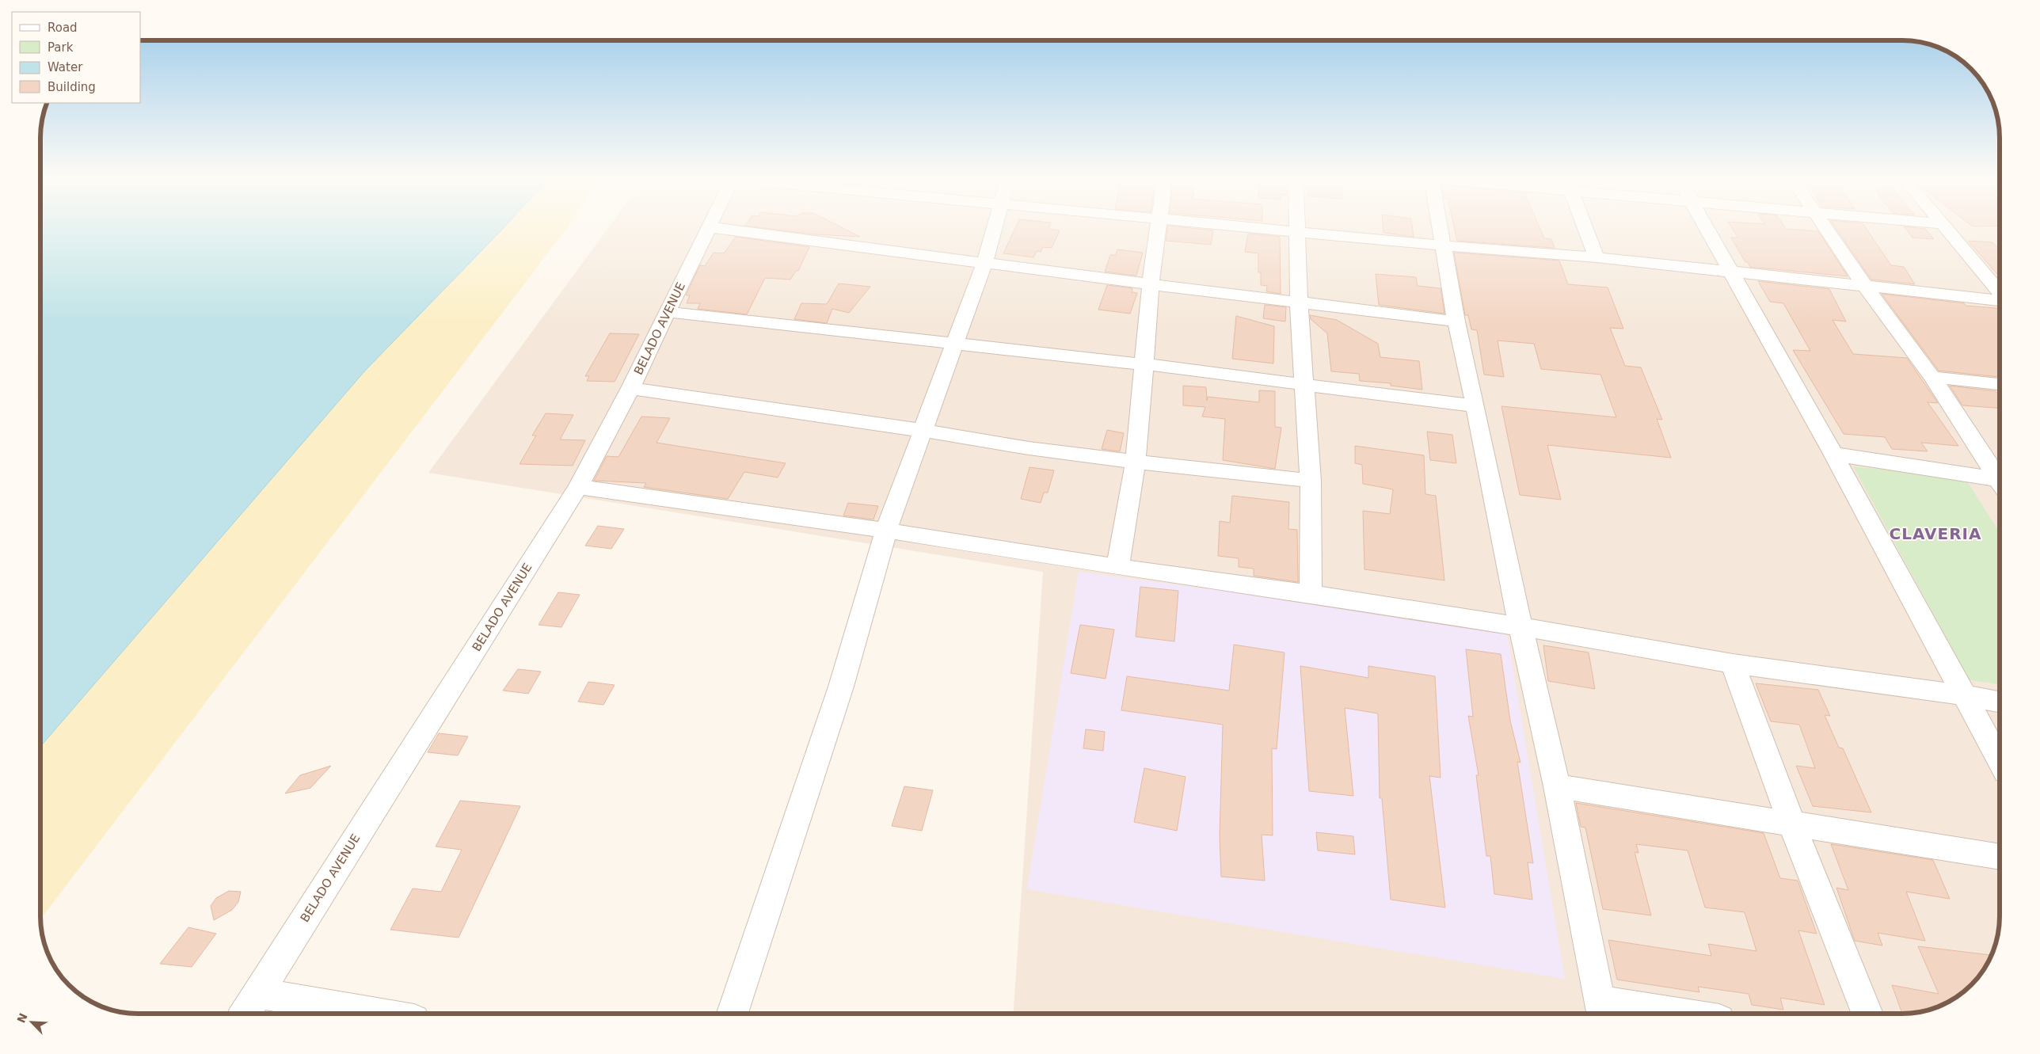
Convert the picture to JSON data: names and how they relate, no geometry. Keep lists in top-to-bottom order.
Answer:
{
  "streets": {
    "street": ["BELADO AVENUE"]
  },
  "districts": ["CLAVERIA"],
  "legend": [
    "Road",
    "Park",
    "Water",
    "Building"
  ],
  "north": "top left"
}
